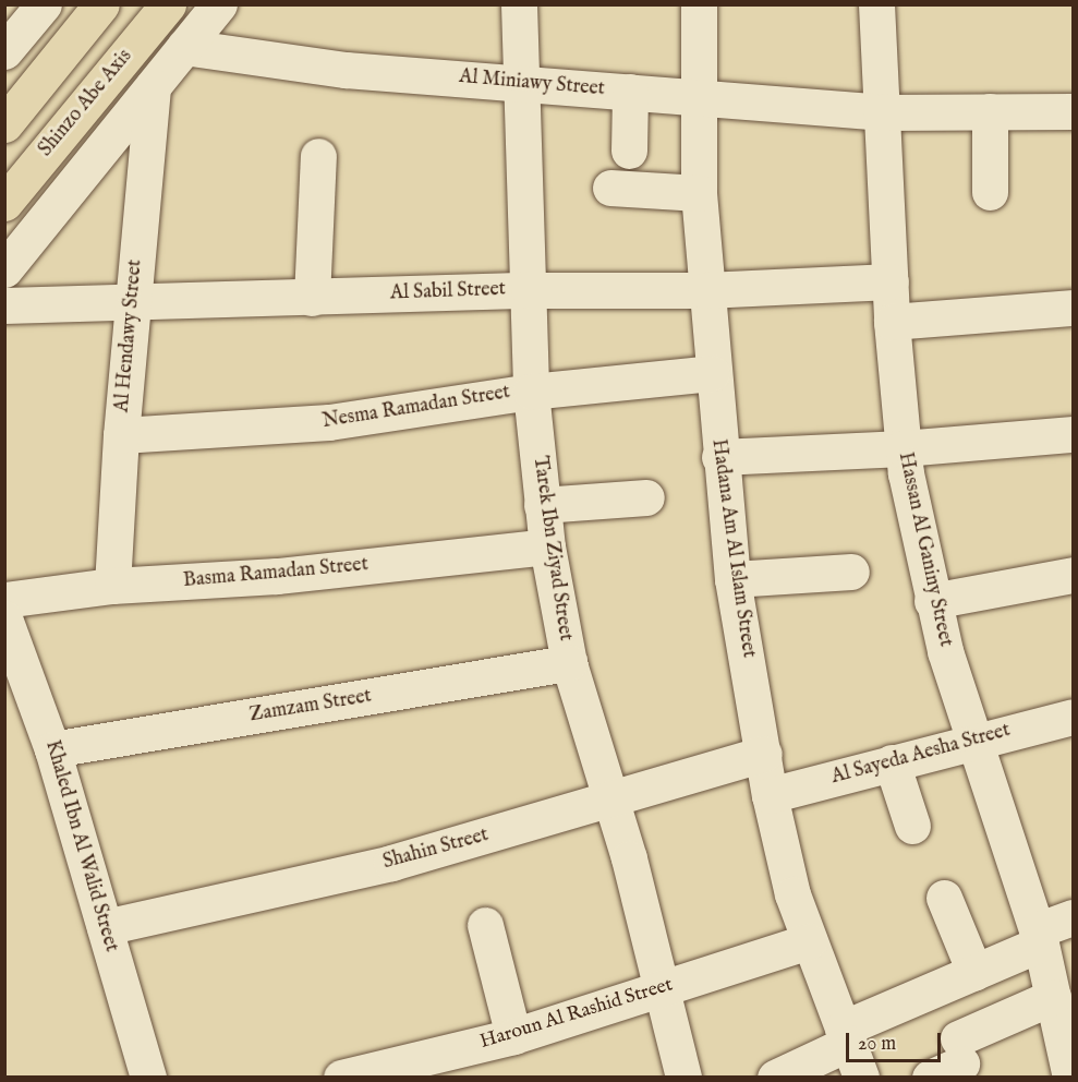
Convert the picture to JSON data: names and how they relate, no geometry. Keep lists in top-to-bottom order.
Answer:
{
  "streets": {
    "main road": ["Shinzo Abe Axis"],
    "street": [
      "Al Miniawy Street",
      "Al Sabil Street",
      "Al Hendawy Street",
      "Nesma Ramadan Street",
      "Tarek Ibn Ziyad Street",
      "Hadana Am Al Islam Street",
      "Hassan Al Ganiny Street",
      "Basma Ramadan Street",
      "Zamzam Street",
      "Al Sayeda Aesha Street",
      "Khaled Ibn Al Walid Street",
      "Shahin Street",
      "Haroun Al Rashid Street"
    ]
  },
  "crossings": [
    ["Al Miniawy Street", "Tarek Ibn Ziyad Street"],
    ["Al Miniawy Street", "Hadana Am Al Islam Street"],
    ["Al Miniawy Street", "Hassan Al Ganiny Street"],
    ["Al Sabil Street", "Al Hendawy Street"],
    ["Al Sabil Street", "Tarek Ibn Ziyad Street"],
    ["Al Sabil Street", "Hadana Am Al Islam Street"],
    ["Al Sabil Street", "Hassan Al Ganiny Street"],
    ["Al Hendawy Street", "Nesma Ramadan Street"],
    ["Al Hendawy Street", "Basma Ramadan Street"],
    ["Nesma Ramadan Street", "Tarek Ibn Ziyad Street"],
    ["Nesma Ramadan Street", "Hadana Am Al Islam Street"],
    ["Tarek Ibn Ziyad Street", "Basma Ramadan Street"],
    ["Tarek Ibn Ziyad Street", "Zamzam Street"],
    ["Tarek Ibn Ziyad Street", "Shahin Street"],
    ["Tarek Ibn Ziyad Street", "Haroun Al Rashid Street"],
    ["Hadana Am Al Islam Street", "Al Sayeda Aesha Street"],
    ["Hadana Am Al Islam Street", "Shahin Street"],
    ["Hadana Am Al Islam Street", "Haroun Al Rashid Street"],
    ["Hassan Al Ganiny Street", "Al Sayeda Aesha Street"],
    ["Zamzam Street", "Khaled Ibn Al Walid Street"],
    ["Khaled Ibn Al Walid Street", "Shahin Street"]
  ],
  "scale_bar": "20 m"
}
